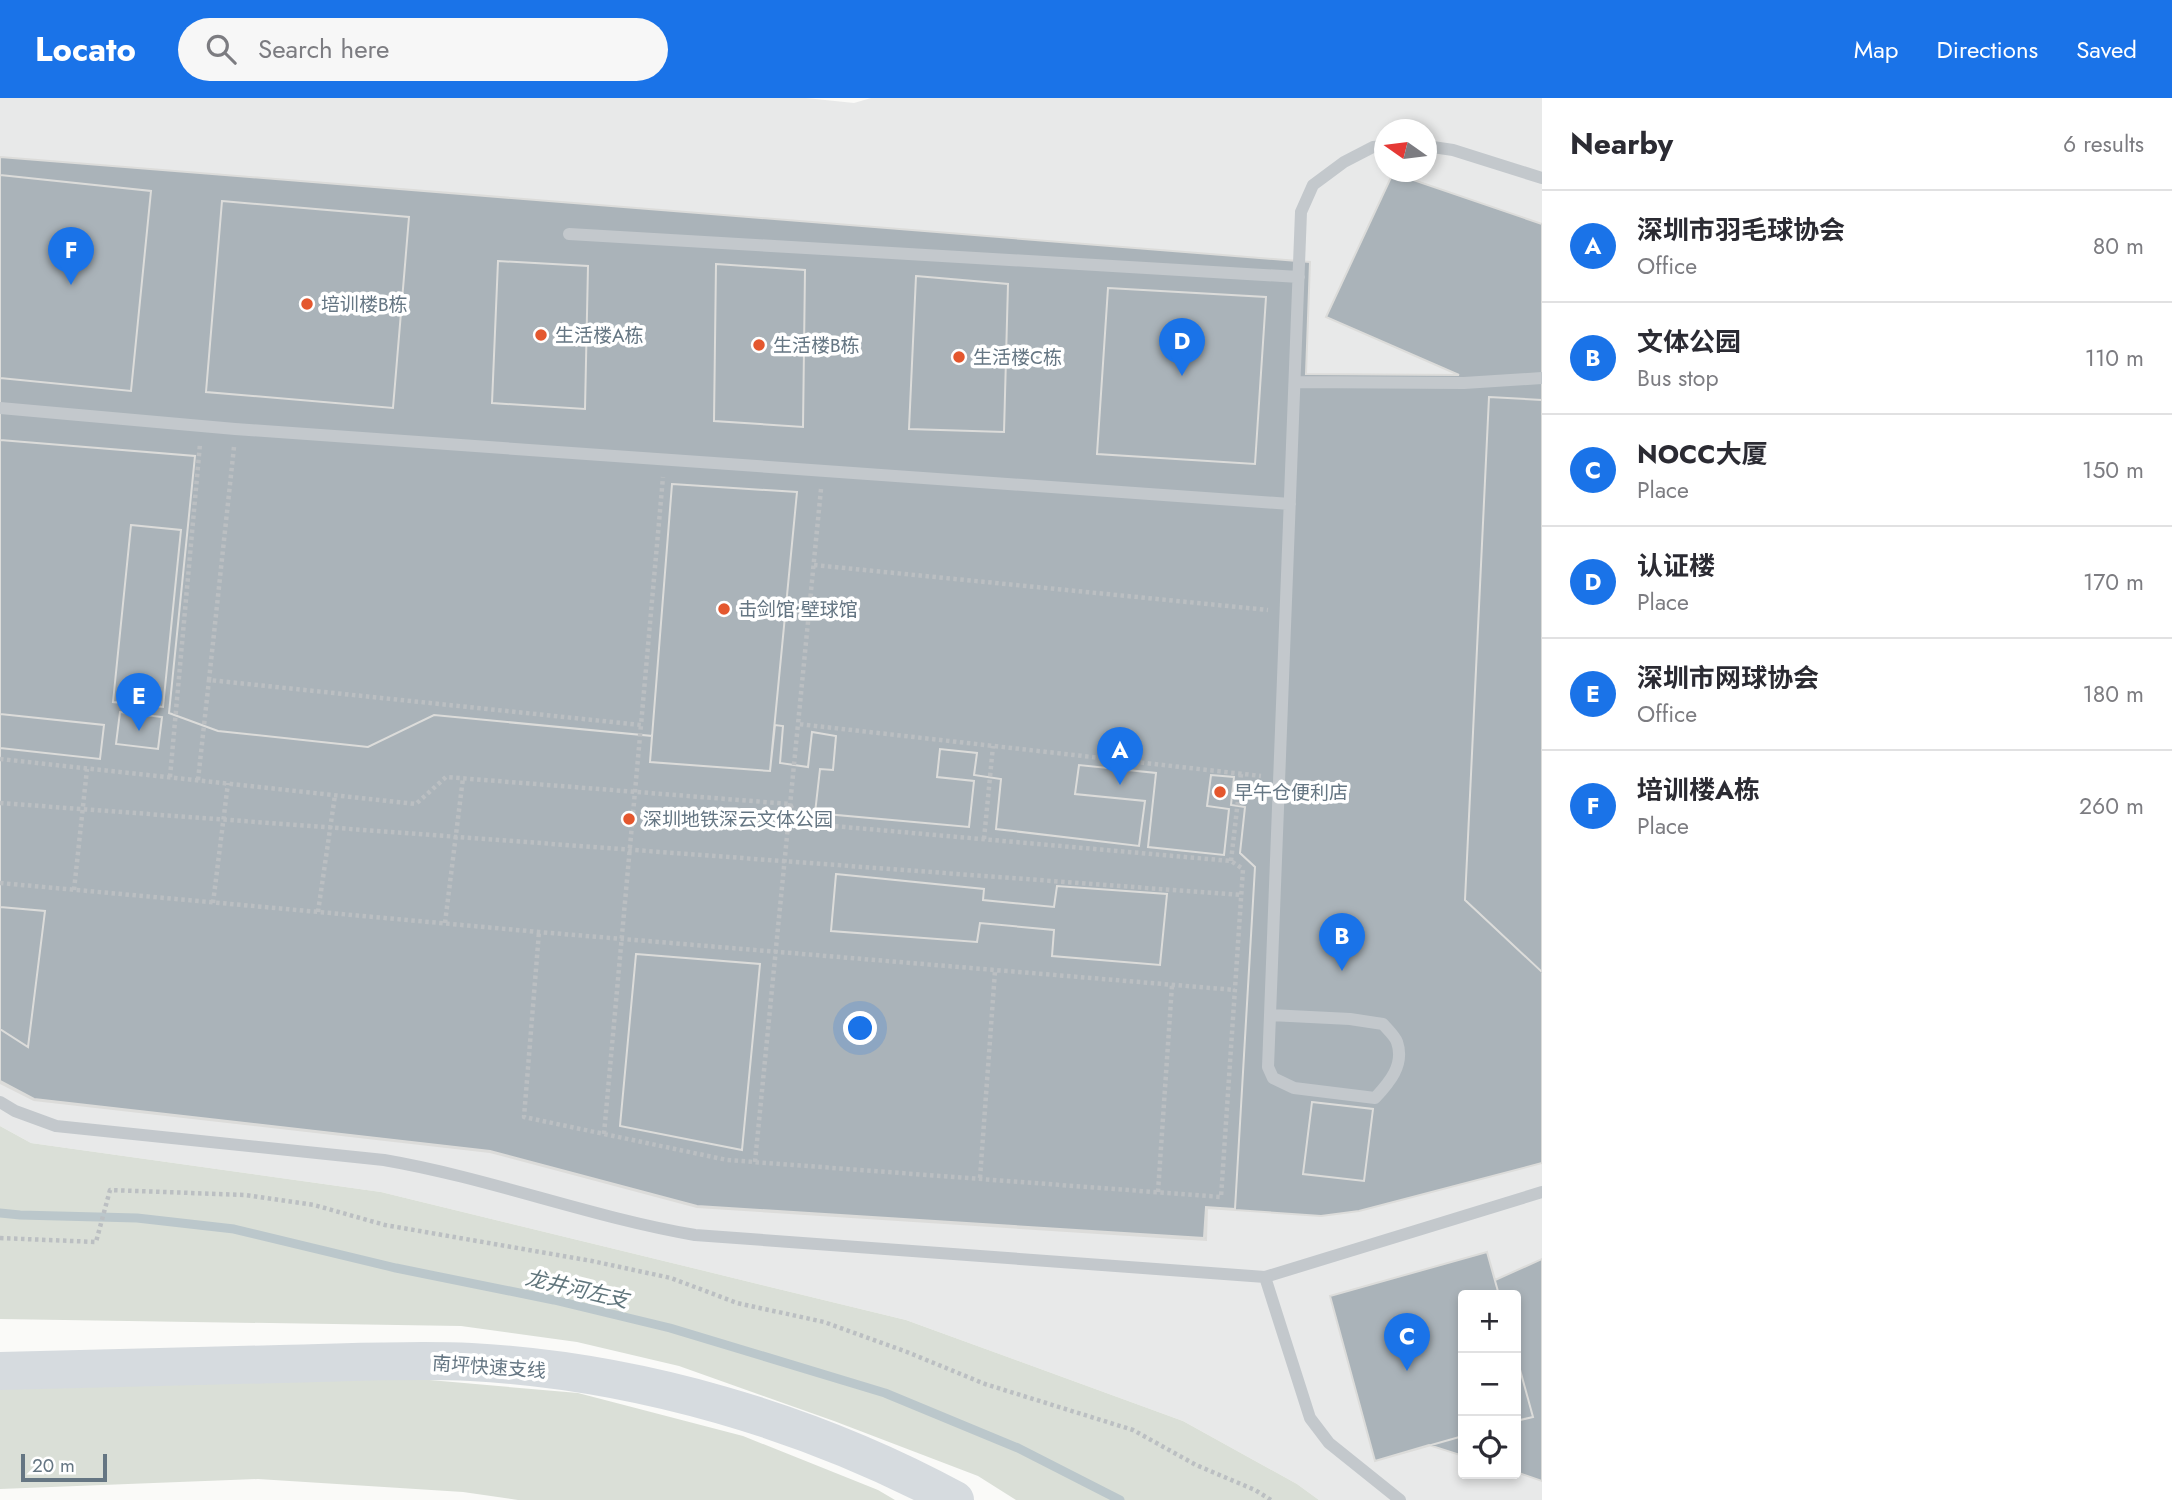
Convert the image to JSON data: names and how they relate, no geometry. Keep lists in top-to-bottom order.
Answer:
{
  "streets": {
    "highway": ["南坪快速支线"]
  },
  "water": ["龙井河左支"],
  "places": [
    "培训楼B栋",
    "生活楼A栋",
    "生活楼B栋",
    "生活楼C栋",
    "击剑馆•壁球馆",
    "早午仓便利店",
    "深圳地铁深云文体公园"
  ],
  "scale_bar": "20 m",
  "north": "left",
  "page": {
    "header": "Locato",
    "search": "Search here",
    "nav": ["Map", "Directions", "Saved"],
    "heading": ["Nearby", "6 results"],
    "list": [
      {
        "mark": "A",
        "name": "深圳市羽毛球协会",
        "note": "Office",
        "value": "80 m"
      },
      {
        "mark": "B",
        "name": "文体公园",
        "note": "Bus stop",
        "value": "110 m"
      },
      {
        "mark": "C",
        "name": "NOCC大厦",
        "note": "Place",
        "value": "150 m"
      },
      {
        "mark": "D",
        "name": "认证楼",
        "note": "Place",
        "value": "170 m"
      },
      {
        "mark": "E",
        "name": "深圳市网球协会",
        "note": "Office",
        "value": "180 m"
      },
      {
        "mark": "F",
        "name": "培训楼A栋",
        "note": "Place",
        "value": "260 m"
      }
    ],
    "pins": [
      "F",
      "D",
      "E",
      "A",
      "B",
      "C"
    ],
    "map_buttons": ["+", "−"],
    "scale": "20 m"
  }
}
